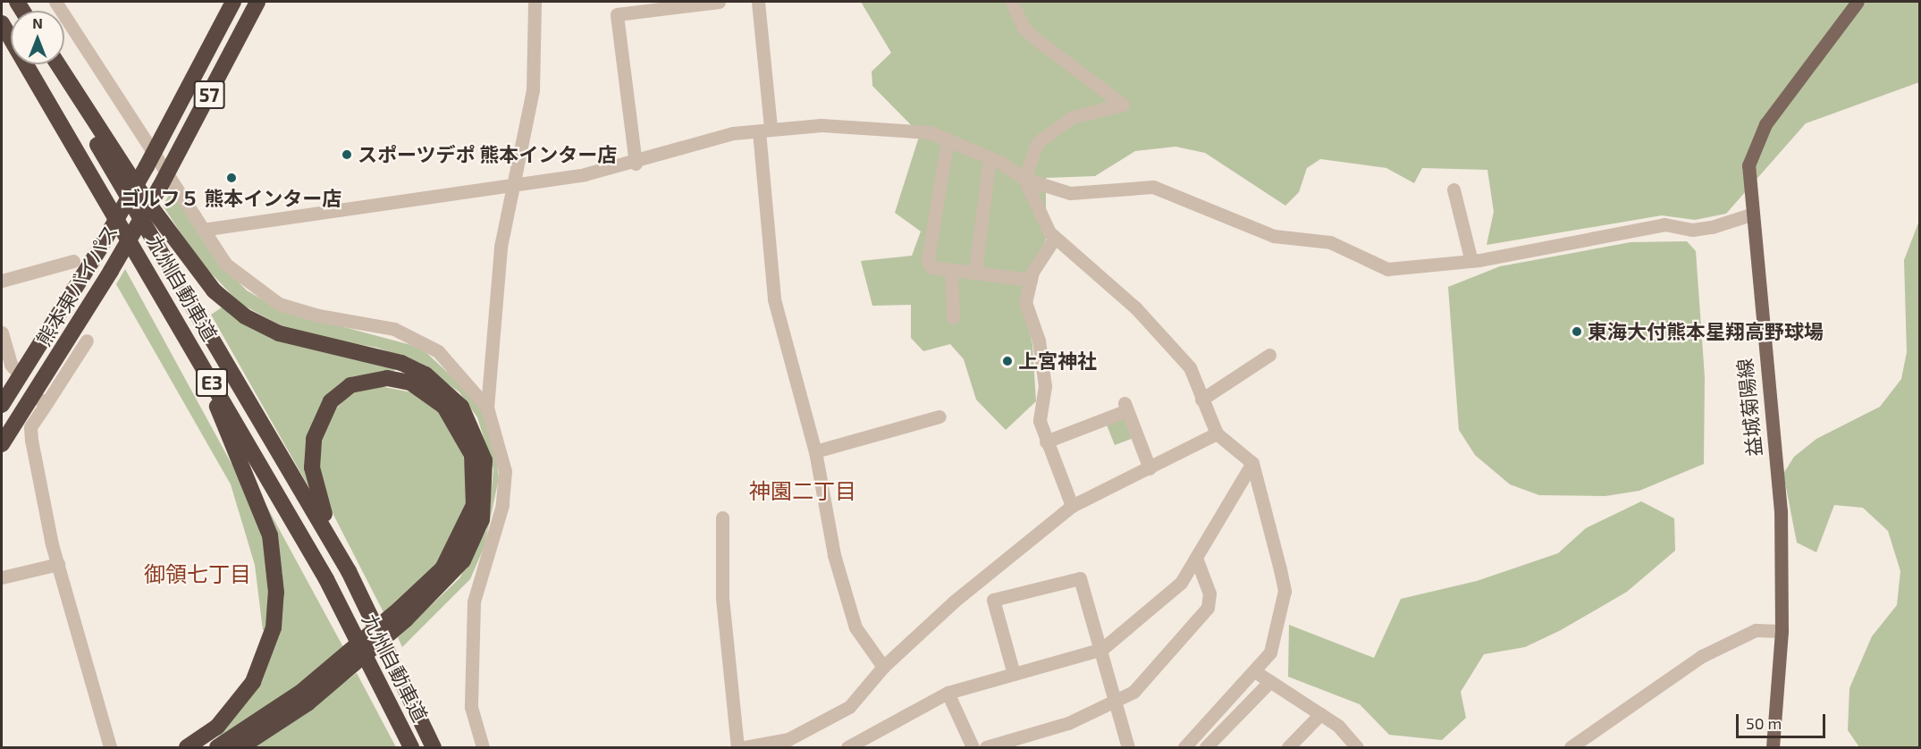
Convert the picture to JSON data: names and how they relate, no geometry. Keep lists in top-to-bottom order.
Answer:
{
  "streets": {
    "highway": [
      "57",
      "熊本東バイパス",
      "九州自動車道",
      "E3"
    ],
    "main road": ["益城菊陽線"]
  },
  "districts": ["神園二丁目", "御領七丁目"],
  "places": [
    "スポーツデポ 熊本インター店",
    "ゴルフ５ 熊本インター店",
    "東海大付熊本星翔高野球場",
    "上宮神社"
  ],
  "scale_bar": "50 m",
  "north": "top"
}
